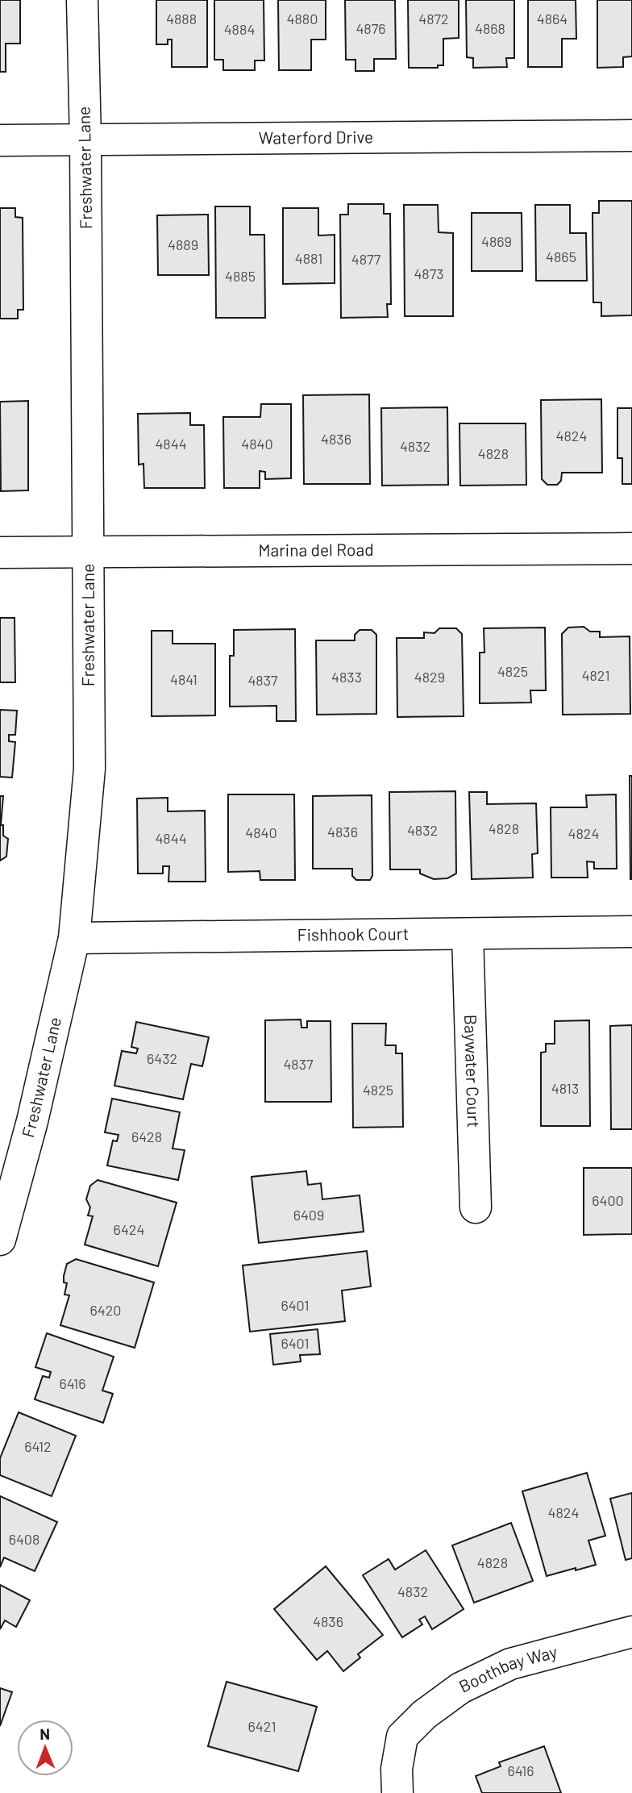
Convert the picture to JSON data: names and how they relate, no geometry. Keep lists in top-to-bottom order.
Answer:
{
  "streets": {
    "street": [
      "Waterford Drive",
      "Freshwater Lane",
      "Marina del Road",
      "Fishhook Court",
      "Baywater Court",
      "Boothbay Way"
    ]
  },
  "crossings": [
    ["Waterford Drive", "Freshwater Lane"],
    ["Freshwater Lane", "Marina del Road"],
    ["Freshwater Lane", "Fishhook Court"],
    ["Fishhook Court", "Baywater Court"]
  ],
  "house_numbers": [
    "4888",
    "4880",
    "4872",
    "4864",
    "4876",
    "4868",
    "4884",
    "4869",
    "4889",
    "4865",
    "4881",
    "4877",
    "4873",
    "4885",
    "4824",
    "4836",
    "4844",
    "4840",
    "4832",
    "4828",
    "4825",
    "4821",
    "4833",
    "4829",
    "4841",
    "4837",
    "4828",
    "4832",
    "4836",
    "4840",
    "4824",
    "4844",
    "6432",
    "4837",
    "4813",
    "4825",
    "6428",
    "6400",
    "6409",
    "6424",
    "6401",
    "6420",
    "6401",
    "6416",
    "6412",
    "4824",
    "6408",
    "4828",
    "4832",
    "4836",
    "6421",
    "6416"
  ],
  "north": "top"
}
